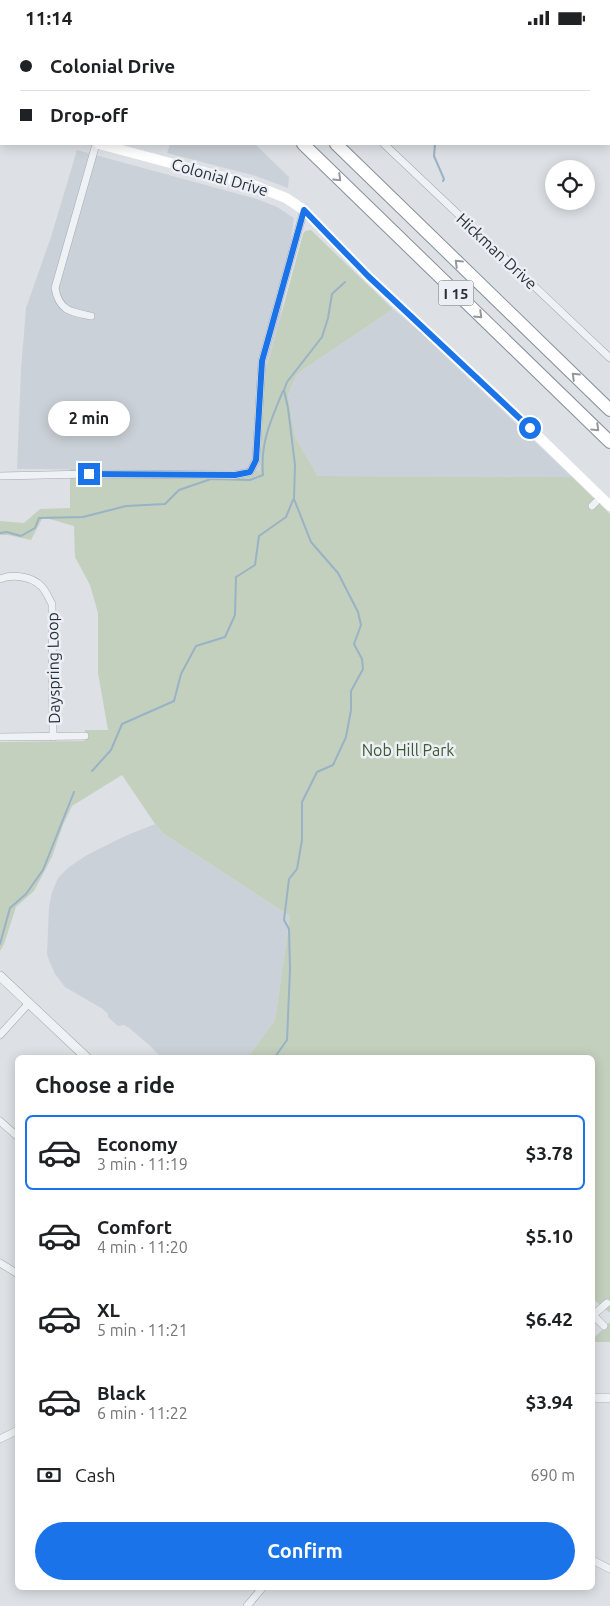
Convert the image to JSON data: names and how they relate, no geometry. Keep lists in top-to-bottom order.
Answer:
{
  "streets": {
    "highway": ["I 15"],
    "main road": ["Colonial Drive"],
    "street": ["Hickman Drive", "Dayspring Loop"]
  },
  "parks": ["Nob Hill Park"],
  "page": {
    "status": "11:14",
    "banner": ["Colonial Drive", "Drop-off"],
    "bubble": "2 min",
    "heading": "Choose a ride",
    "list": [
      {
        "name": "Economy",
        "note": "3 min · 11:19",
        "value": "$3.78"
      },
      {
        "name": "Comfort",
        "note": "4 min · 11:20",
        "value": "$5.10"
      },
      {
        "name": "XL",
        "note": "5 min · 11:21",
        "value": "$6.42"
      },
      {
        "name": "Black",
        "note": "6 min · 11:22",
        "value": "$3.94"
      }
    ],
    "pay": ["Cash", "690 m"],
    "buttons": "Confirm"
  }
}
